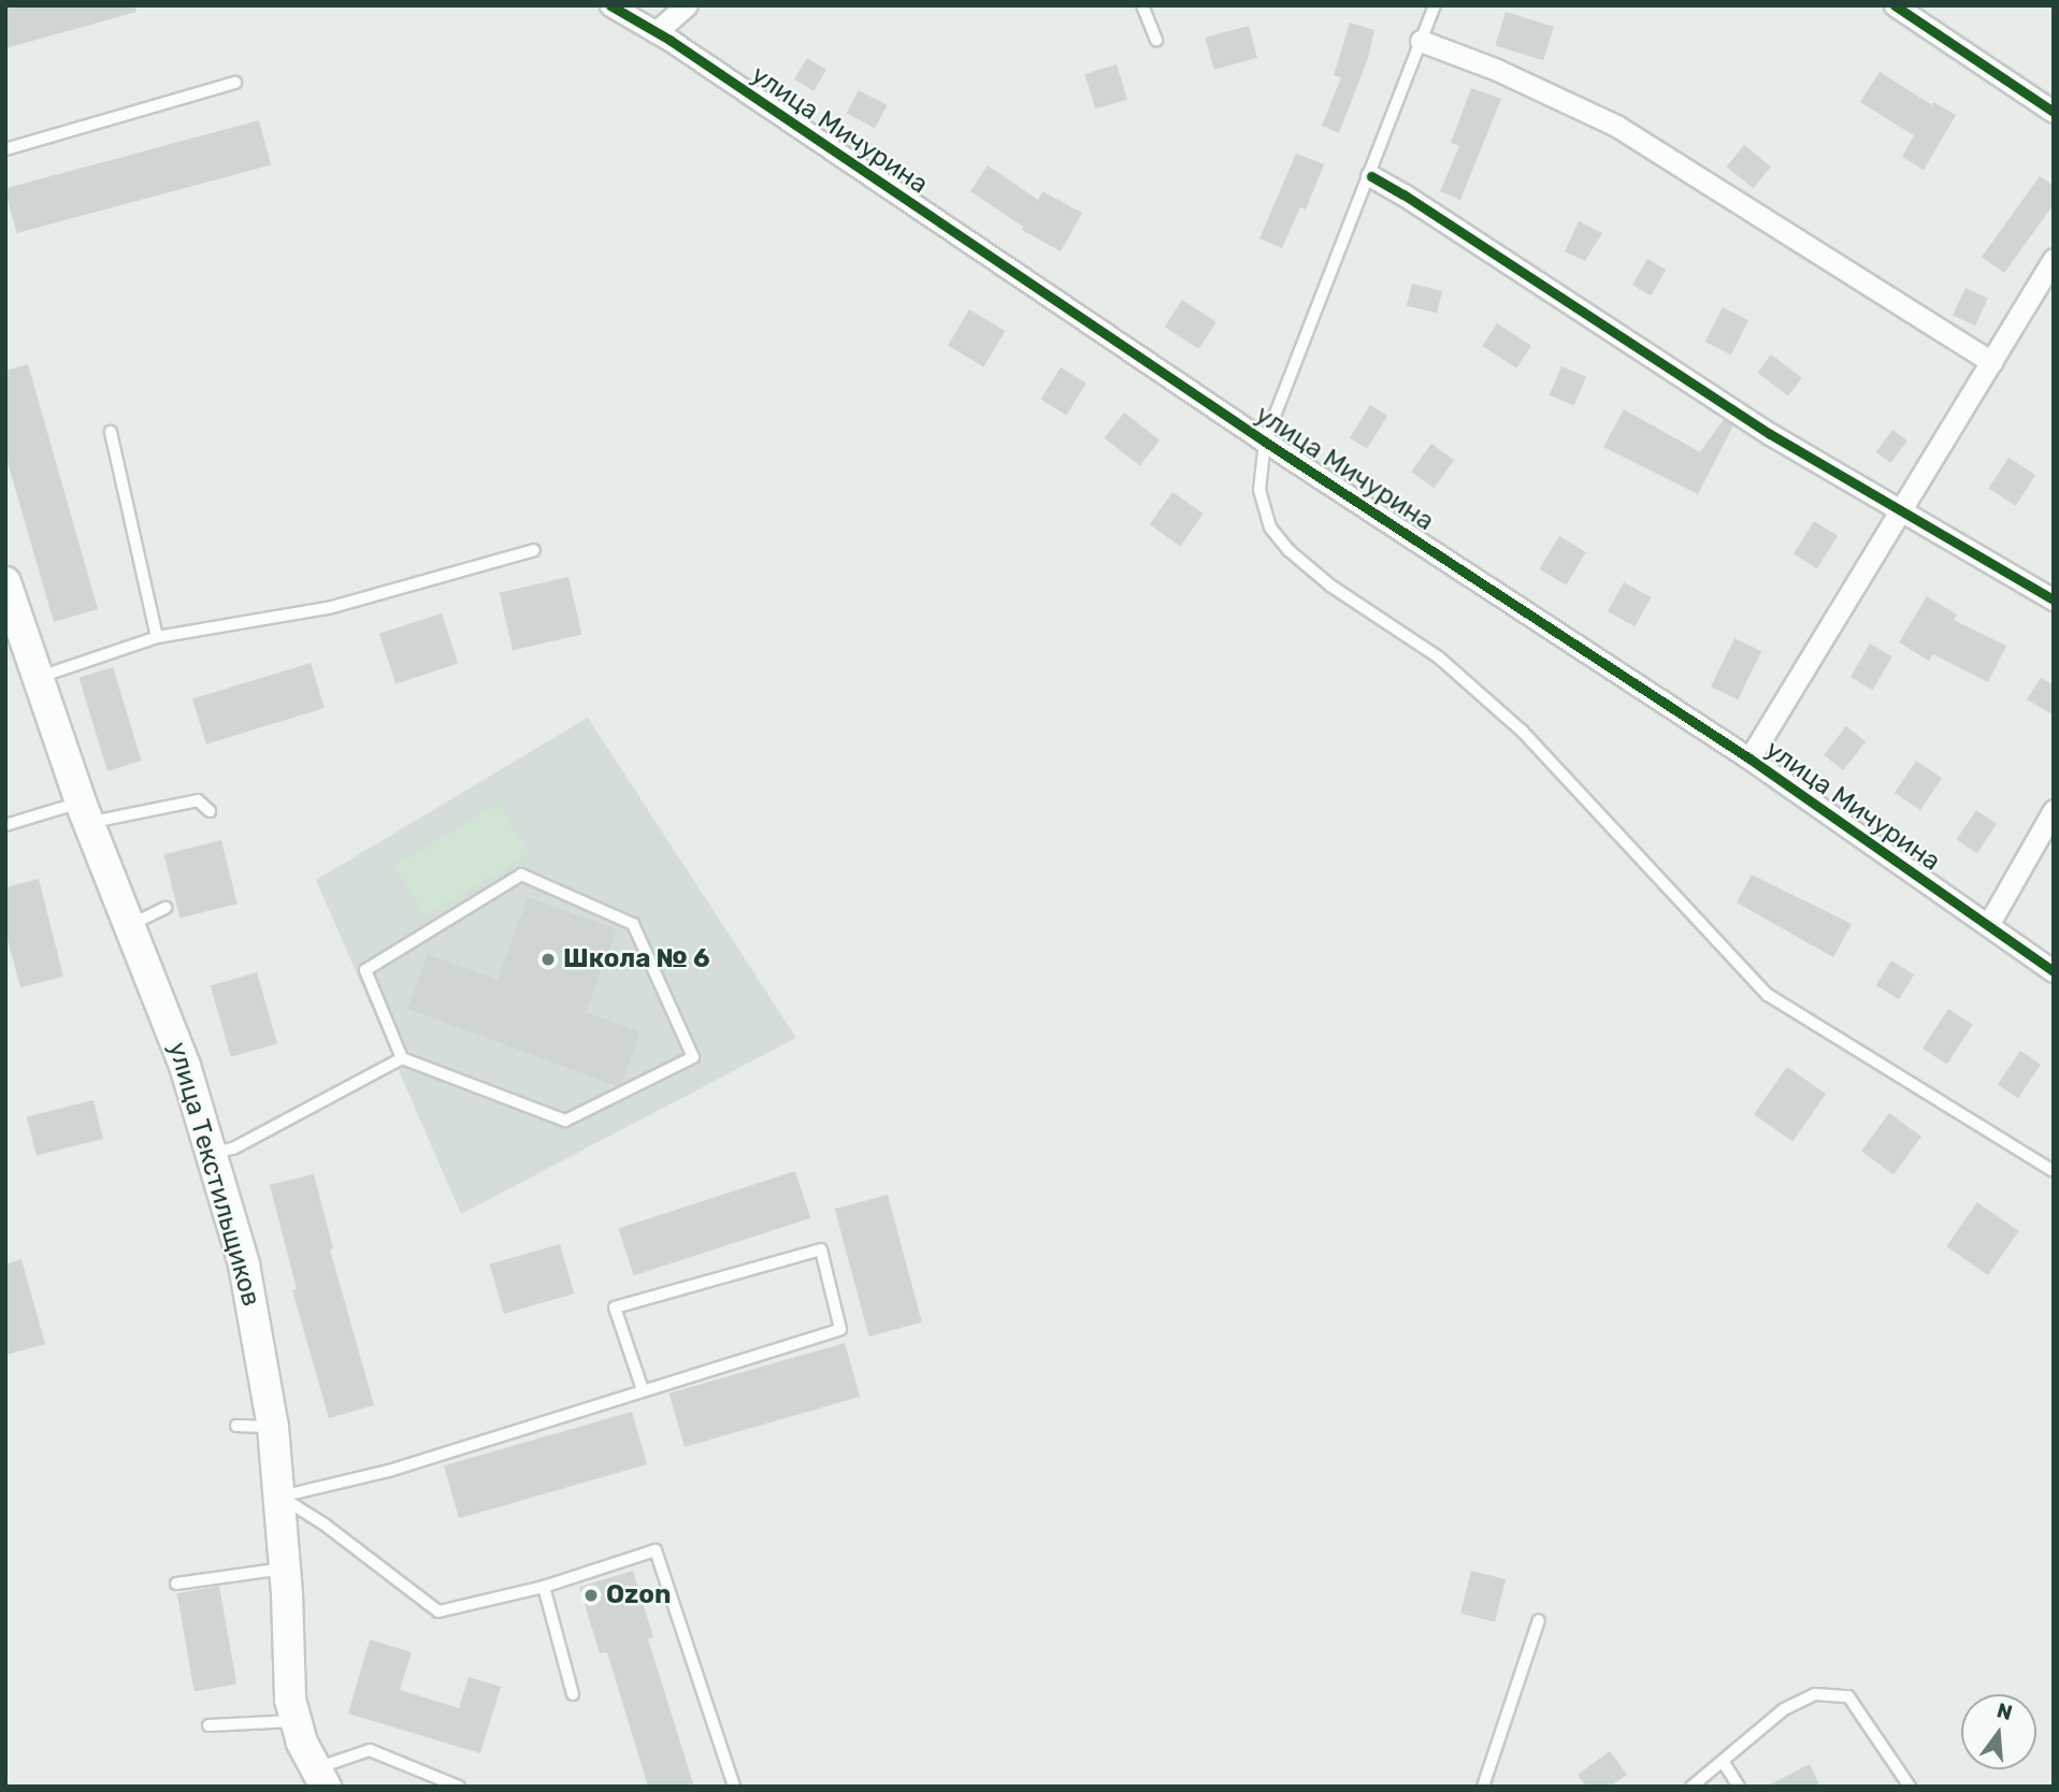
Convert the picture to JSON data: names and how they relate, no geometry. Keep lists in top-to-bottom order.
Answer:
{
  "streets": {
    "main road": ["улица Текстильщиков"],
    "street": ["улица Мичурина"]
  },
  "places": ["Школа № 6", "Ozon"],
  "north": "top"
}
